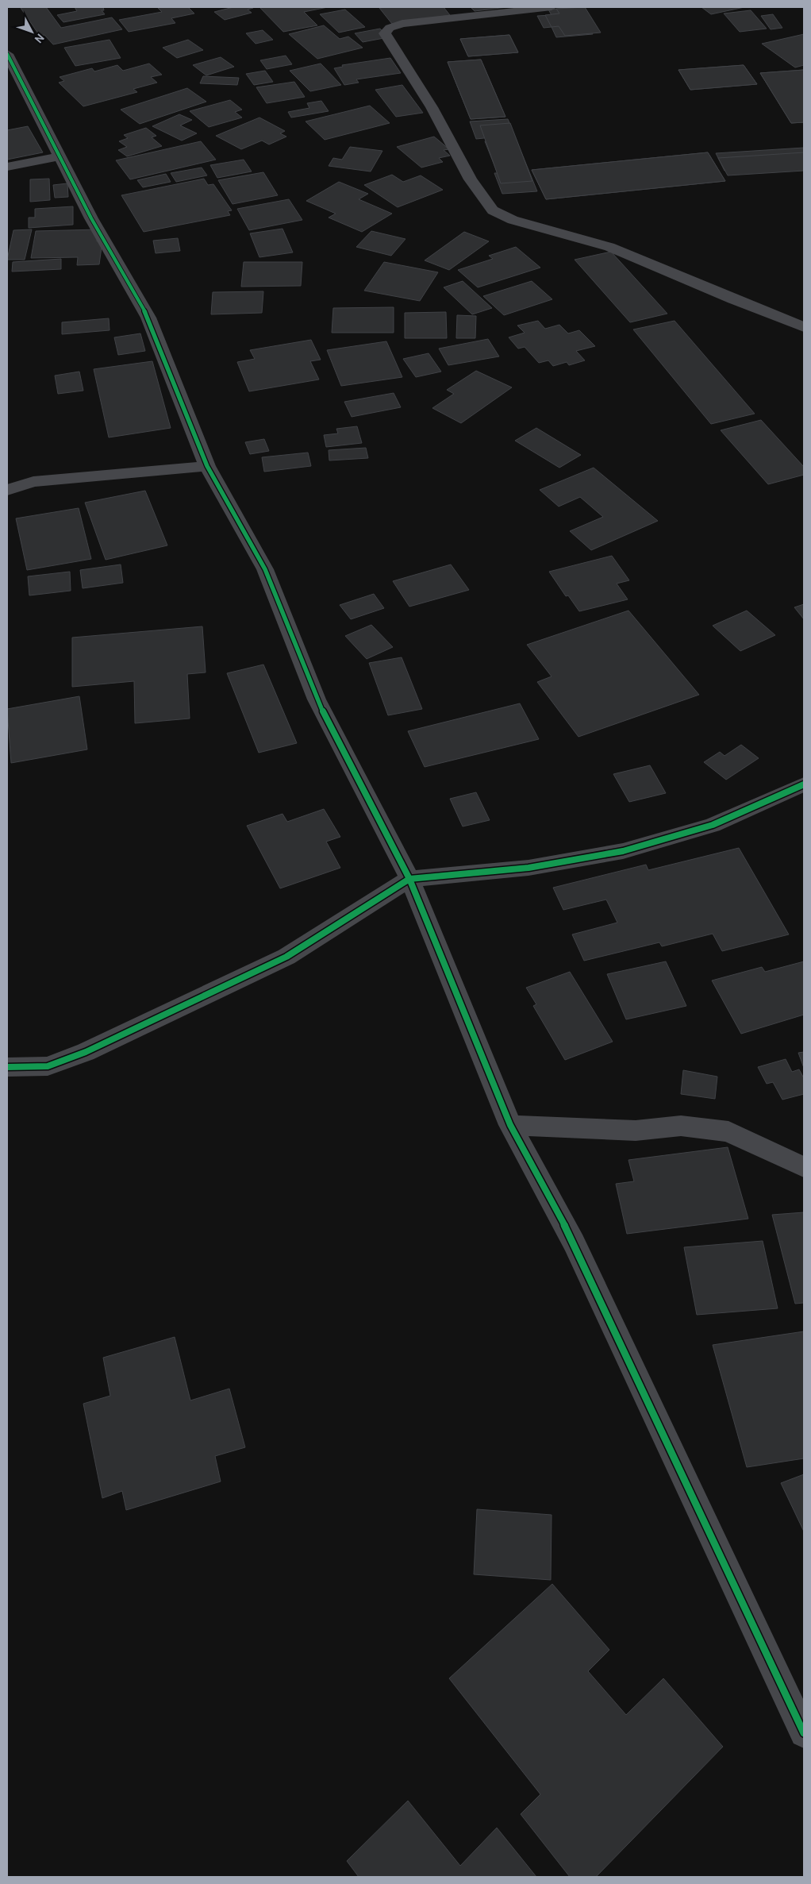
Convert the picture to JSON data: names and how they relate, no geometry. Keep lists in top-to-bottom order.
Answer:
{
  "north": "bottom right"
}
